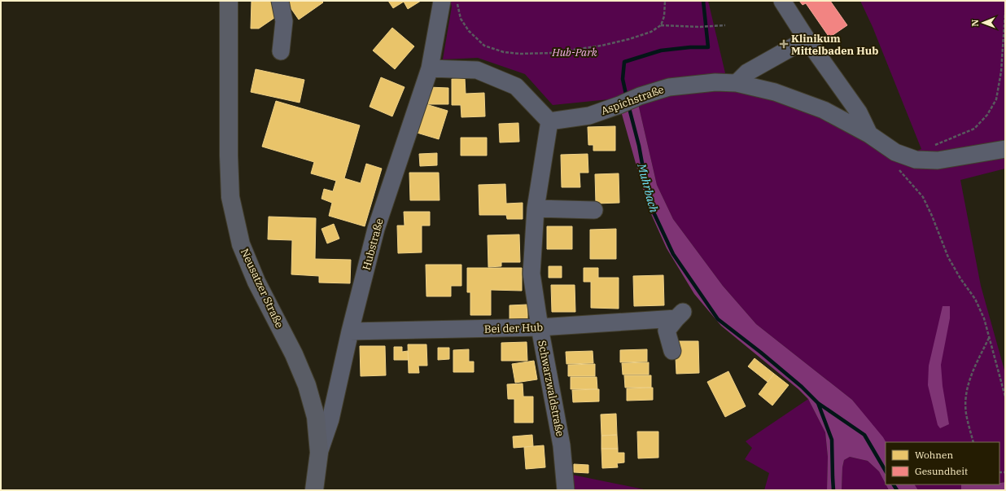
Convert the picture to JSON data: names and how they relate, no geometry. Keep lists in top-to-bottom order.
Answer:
{
  "streets": {
    "main road": ["Hubstraße", "Neusatzer Straße"],
    "street": ["Aspichstraße", "Bei der Hub", "Schwarzwaldstraße"]
  },
  "crossings": [
    ["Aspichstraße", "Schwarzwaldstraße"],
    ["Hubstraße", "Neusatzer Straße"],
    ["Hubstraße", "Bei der Hub"],
    ["Bei der Hub", "Schwarzwaldstraße"]
  ],
  "water": ["Muhrbach"],
  "parks": ["Hub-Park"],
  "places": {
    "health": ["Klinikum Mittelbaden Hub"]
  },
  "legend": ["Wohnen", "Gesundheit"],
  "north": "left"
}
